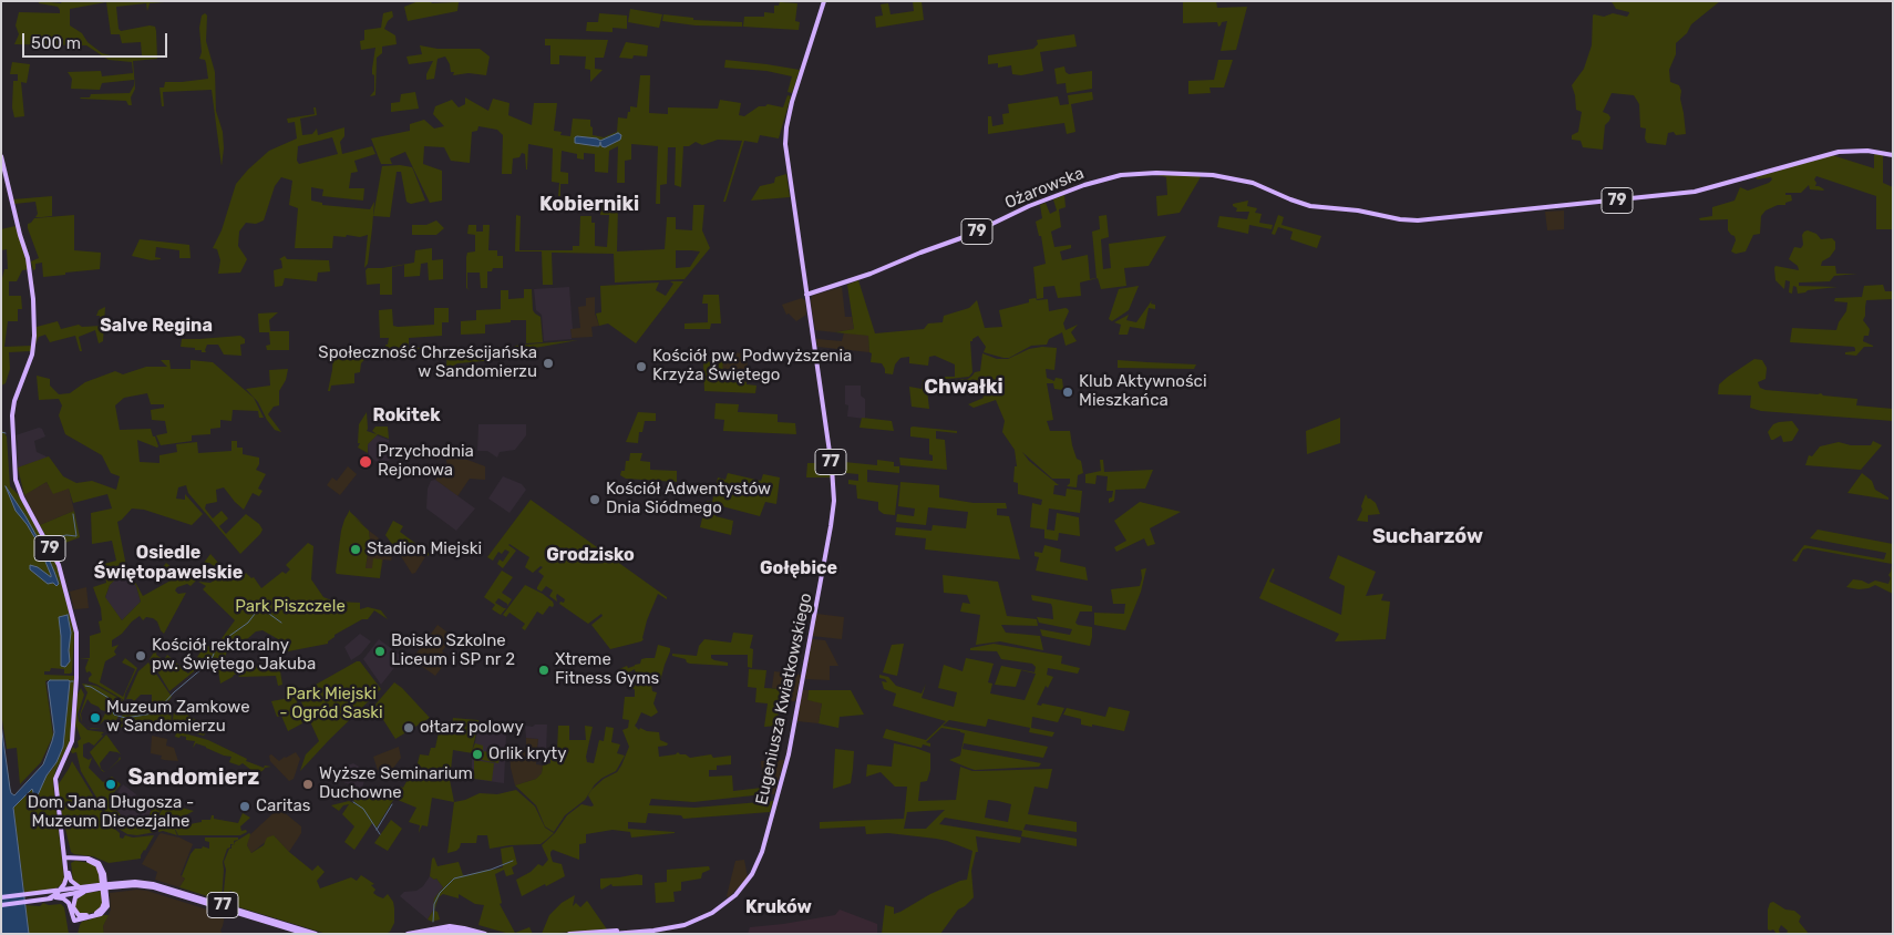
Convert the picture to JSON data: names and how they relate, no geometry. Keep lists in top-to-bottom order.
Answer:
{
  "streets": {
    "main road": [
      "Ożarowska",
      "79",
      "77",
      "Eugeniusza Kwiatkowskiego"
    ]
  },
  "crossings": [
    ["Ożarowska", "Eugeniusza Kwiatkowskiego"],
    ["79", "77"]
  ],
  "districts": [
    "Kobierniki",
    "Salve Regina",
    "Chwałki",
    "Rokitek",
    "Sucharzów",
    "Osiedle Świętopawelskie",
    "Grodzisko",
    "Gołębice",
    "Sandomierz",
    "Kruków"
  ],
  "parks": ["Park Piszczele", "Park Miejski - Ogród Saski"],
  "places": [
    "Społeczność Chrześcijańska w Sandomierzu",
    "Kościół pw. Podwyższenia Krzyża Świętego",
    "Klub Aktywności Mieszkańca",
    "Przychodnia Rejonowa",
    "Kościół Adwentystów Dnia Siódmego",
    "Stadion Miejski",
    "Boisko Szkolne Liceum i SP nr 2",
    "Kościół rektoralny pw. Świętego Jakuba",
    "Xtreme Fitness Gyms",
    "Muzeum Zamkowe w Sandomierzu",
    "ołtarz polowy",
    "Orlik kryty",
    "Dom Jana Długosza - Muzeum Diecezjalne",
    "Wyższe Seminarium Duchowne",
    "Caritas"
  ],
  "scale_bar": "500 m"
}
